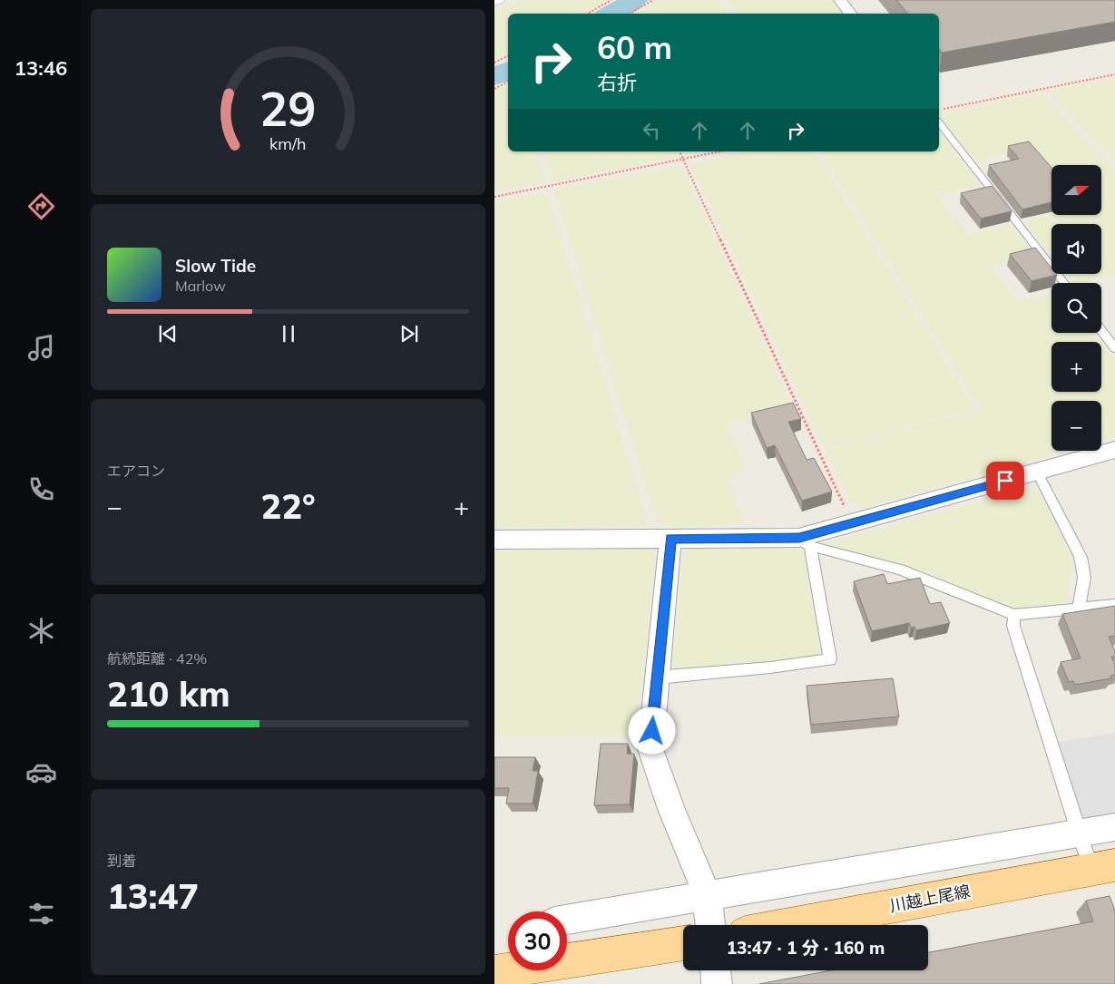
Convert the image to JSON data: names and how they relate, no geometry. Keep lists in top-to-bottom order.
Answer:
{
  "streets": {
    "main road": ["川越上尾線"]
  },
  "north": "right",
  "page": {
    "tabs": "13:46",
    "turn": ["60 m", "右折"],
    "map_buttons": ["+", "−"],
    "song": ["Slow Tide", "Marlow"],
    "tile": [
      "エアコン",
      ["航続距離 · 42%", "210 km"],
      ["到着", "13:47"]
    ],
    "heat": ["−", "22°", "+"],
    "limit": "30",
    "trip": "13:47 · 1 分 · 160 m",
    "gauge": ["29", "km/h"]
  }
}
